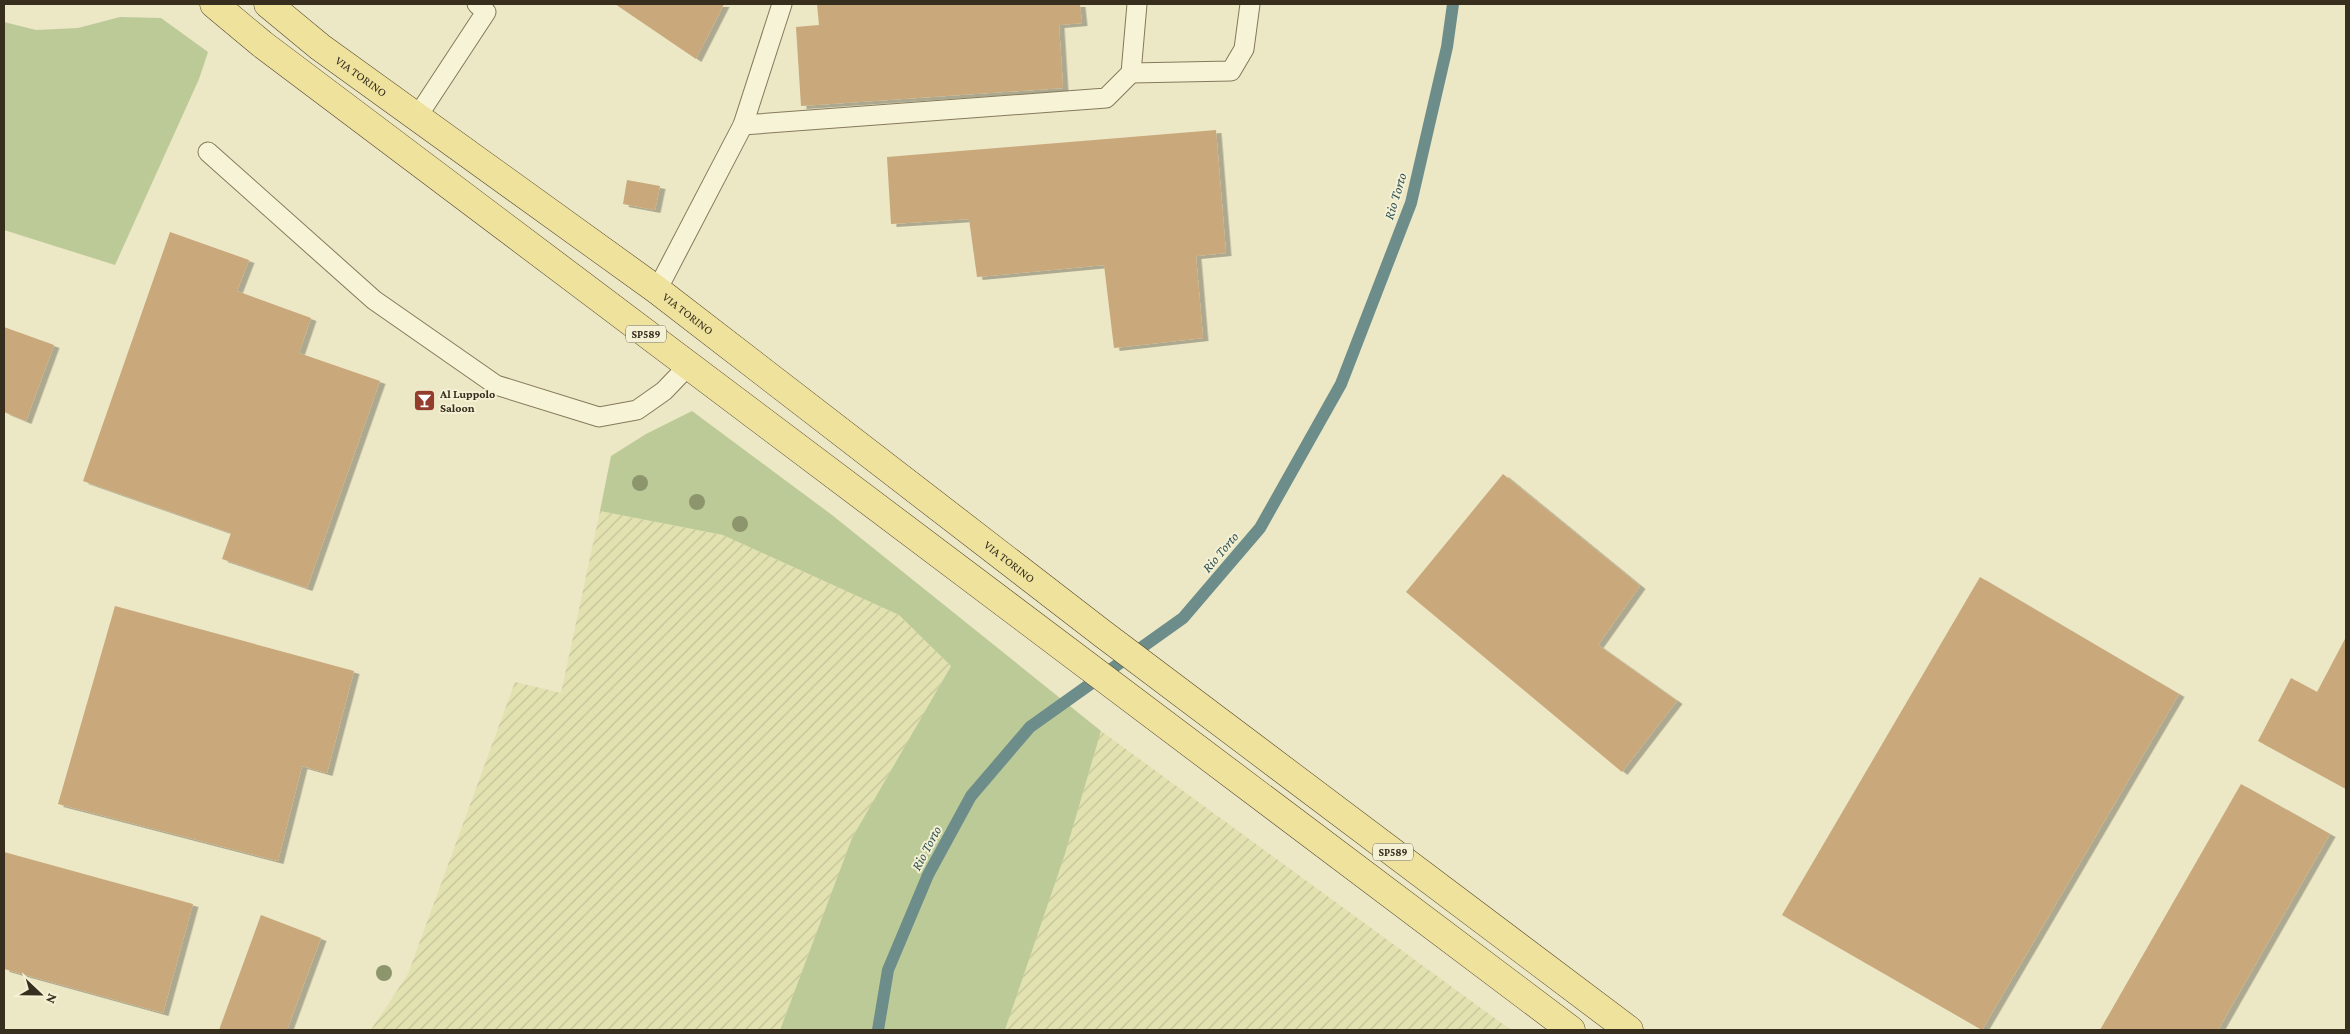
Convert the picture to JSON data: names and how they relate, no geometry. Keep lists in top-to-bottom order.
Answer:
{
  "streets": {
    "main road": ["VIA TORINO", "SP589"]
  },
  "water": ["Rio Torto"],
  "places": {
    "bar": ["Al Luppolo Saloon"]
  },
  "north": "right"
}
